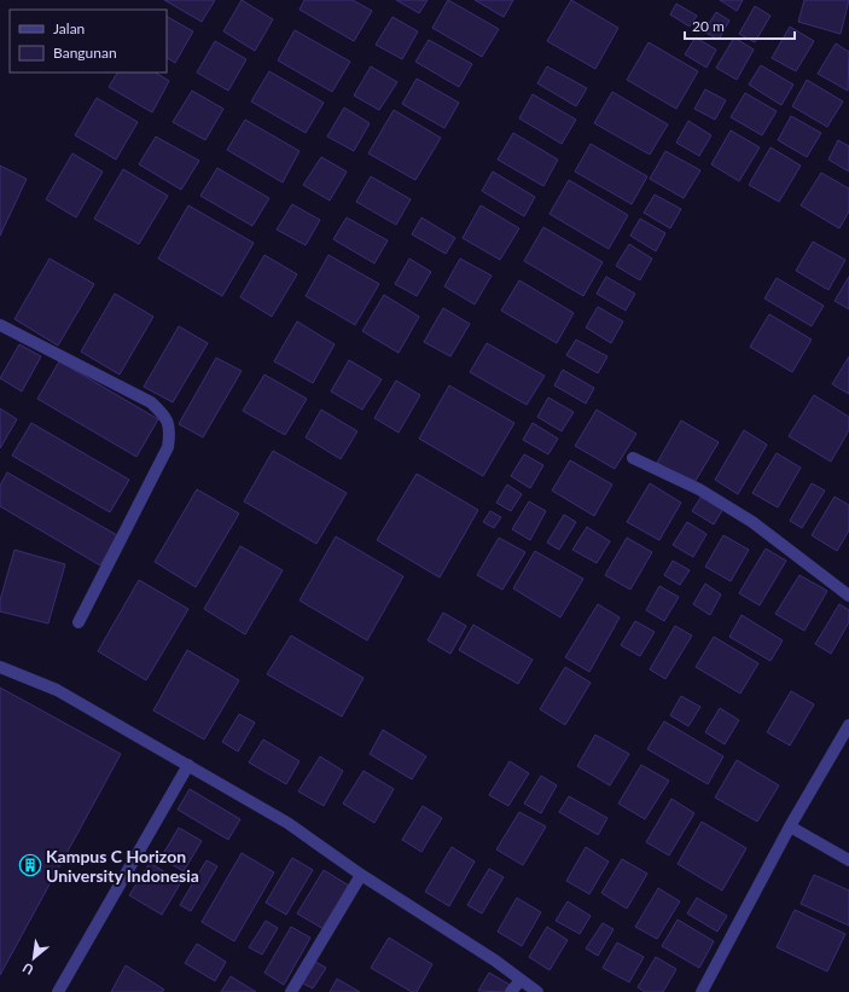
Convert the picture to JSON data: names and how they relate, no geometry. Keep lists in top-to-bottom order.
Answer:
{
  "places": {
    "building": ["Kampus C Horizon University Indonesia"]
  },
  "legend": ["Jalan", "Bangunan"],
  "scale_bar": "20 m",
  "north": "bottom left"
}
